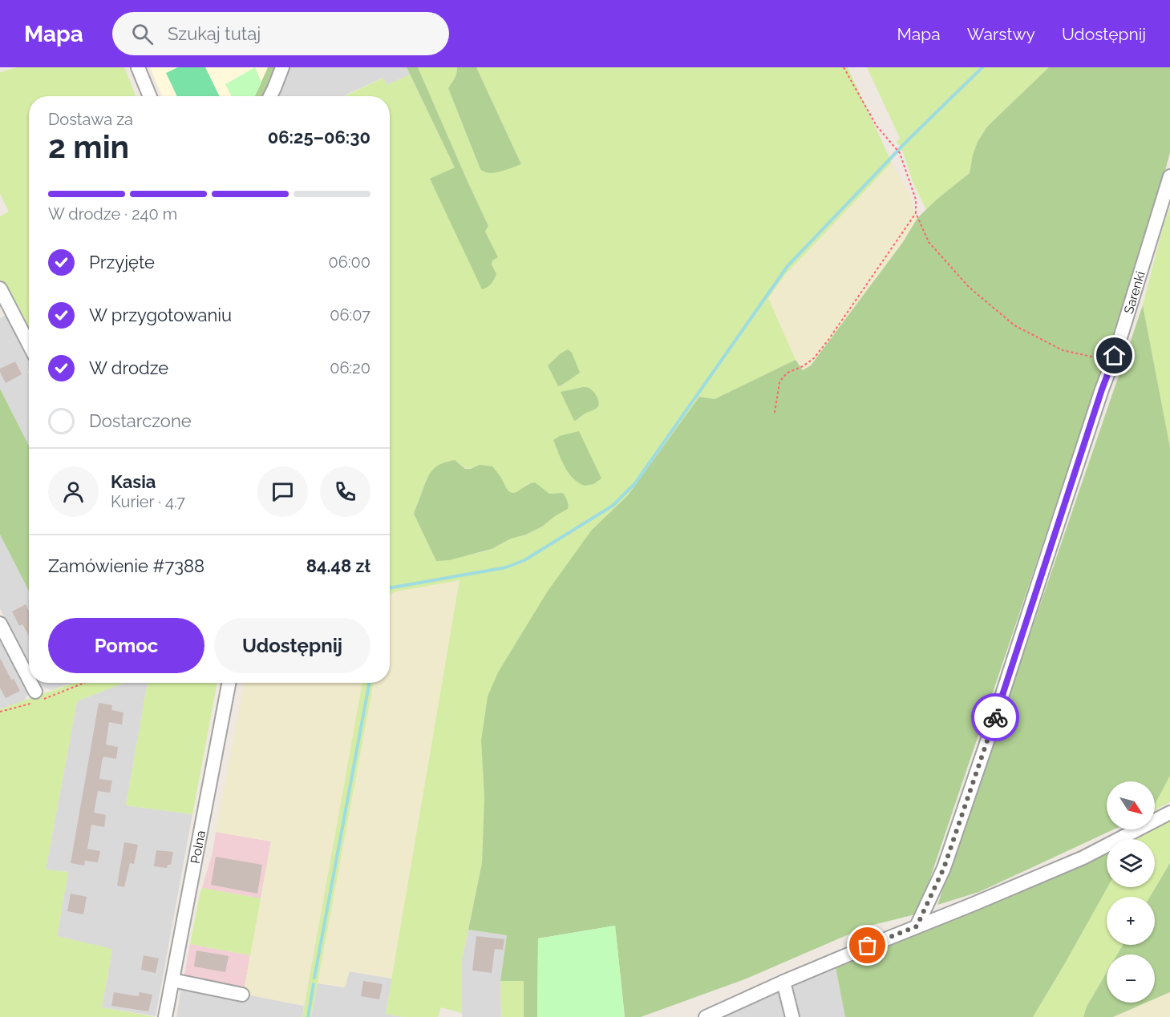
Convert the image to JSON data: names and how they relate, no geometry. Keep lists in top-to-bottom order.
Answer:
{
  "streets": {
    "street": ["Sarenki", "Polna"]
  },
  "north": "bottom right",
  "page": {
    "header": "Mapa",
    "search": "Szukaj tutaj",
    "nav": ["Mapa", "Warstwy", "Udostępnij"],
    "heading": ["2 min", "Dostawa za", "06:25–06:30"],
    "panel": [
      "Kasia",
      "Kurier · 4.7",
      "Zamówienie #7388",
      "84.48 zł"
    ],
    "bar": "W drodze · 240 m",
    "list": [
      ["Przyjęte", "06:00"],
      ["W przygotowaniu", "06:07"],
      ["W drodze", "06:20"],
      "Dostarczone"
    ],
    "buttons": ["Pomoc", "Udostępnij"],
    "map_buttons": ["+", "−"]
  }
}
